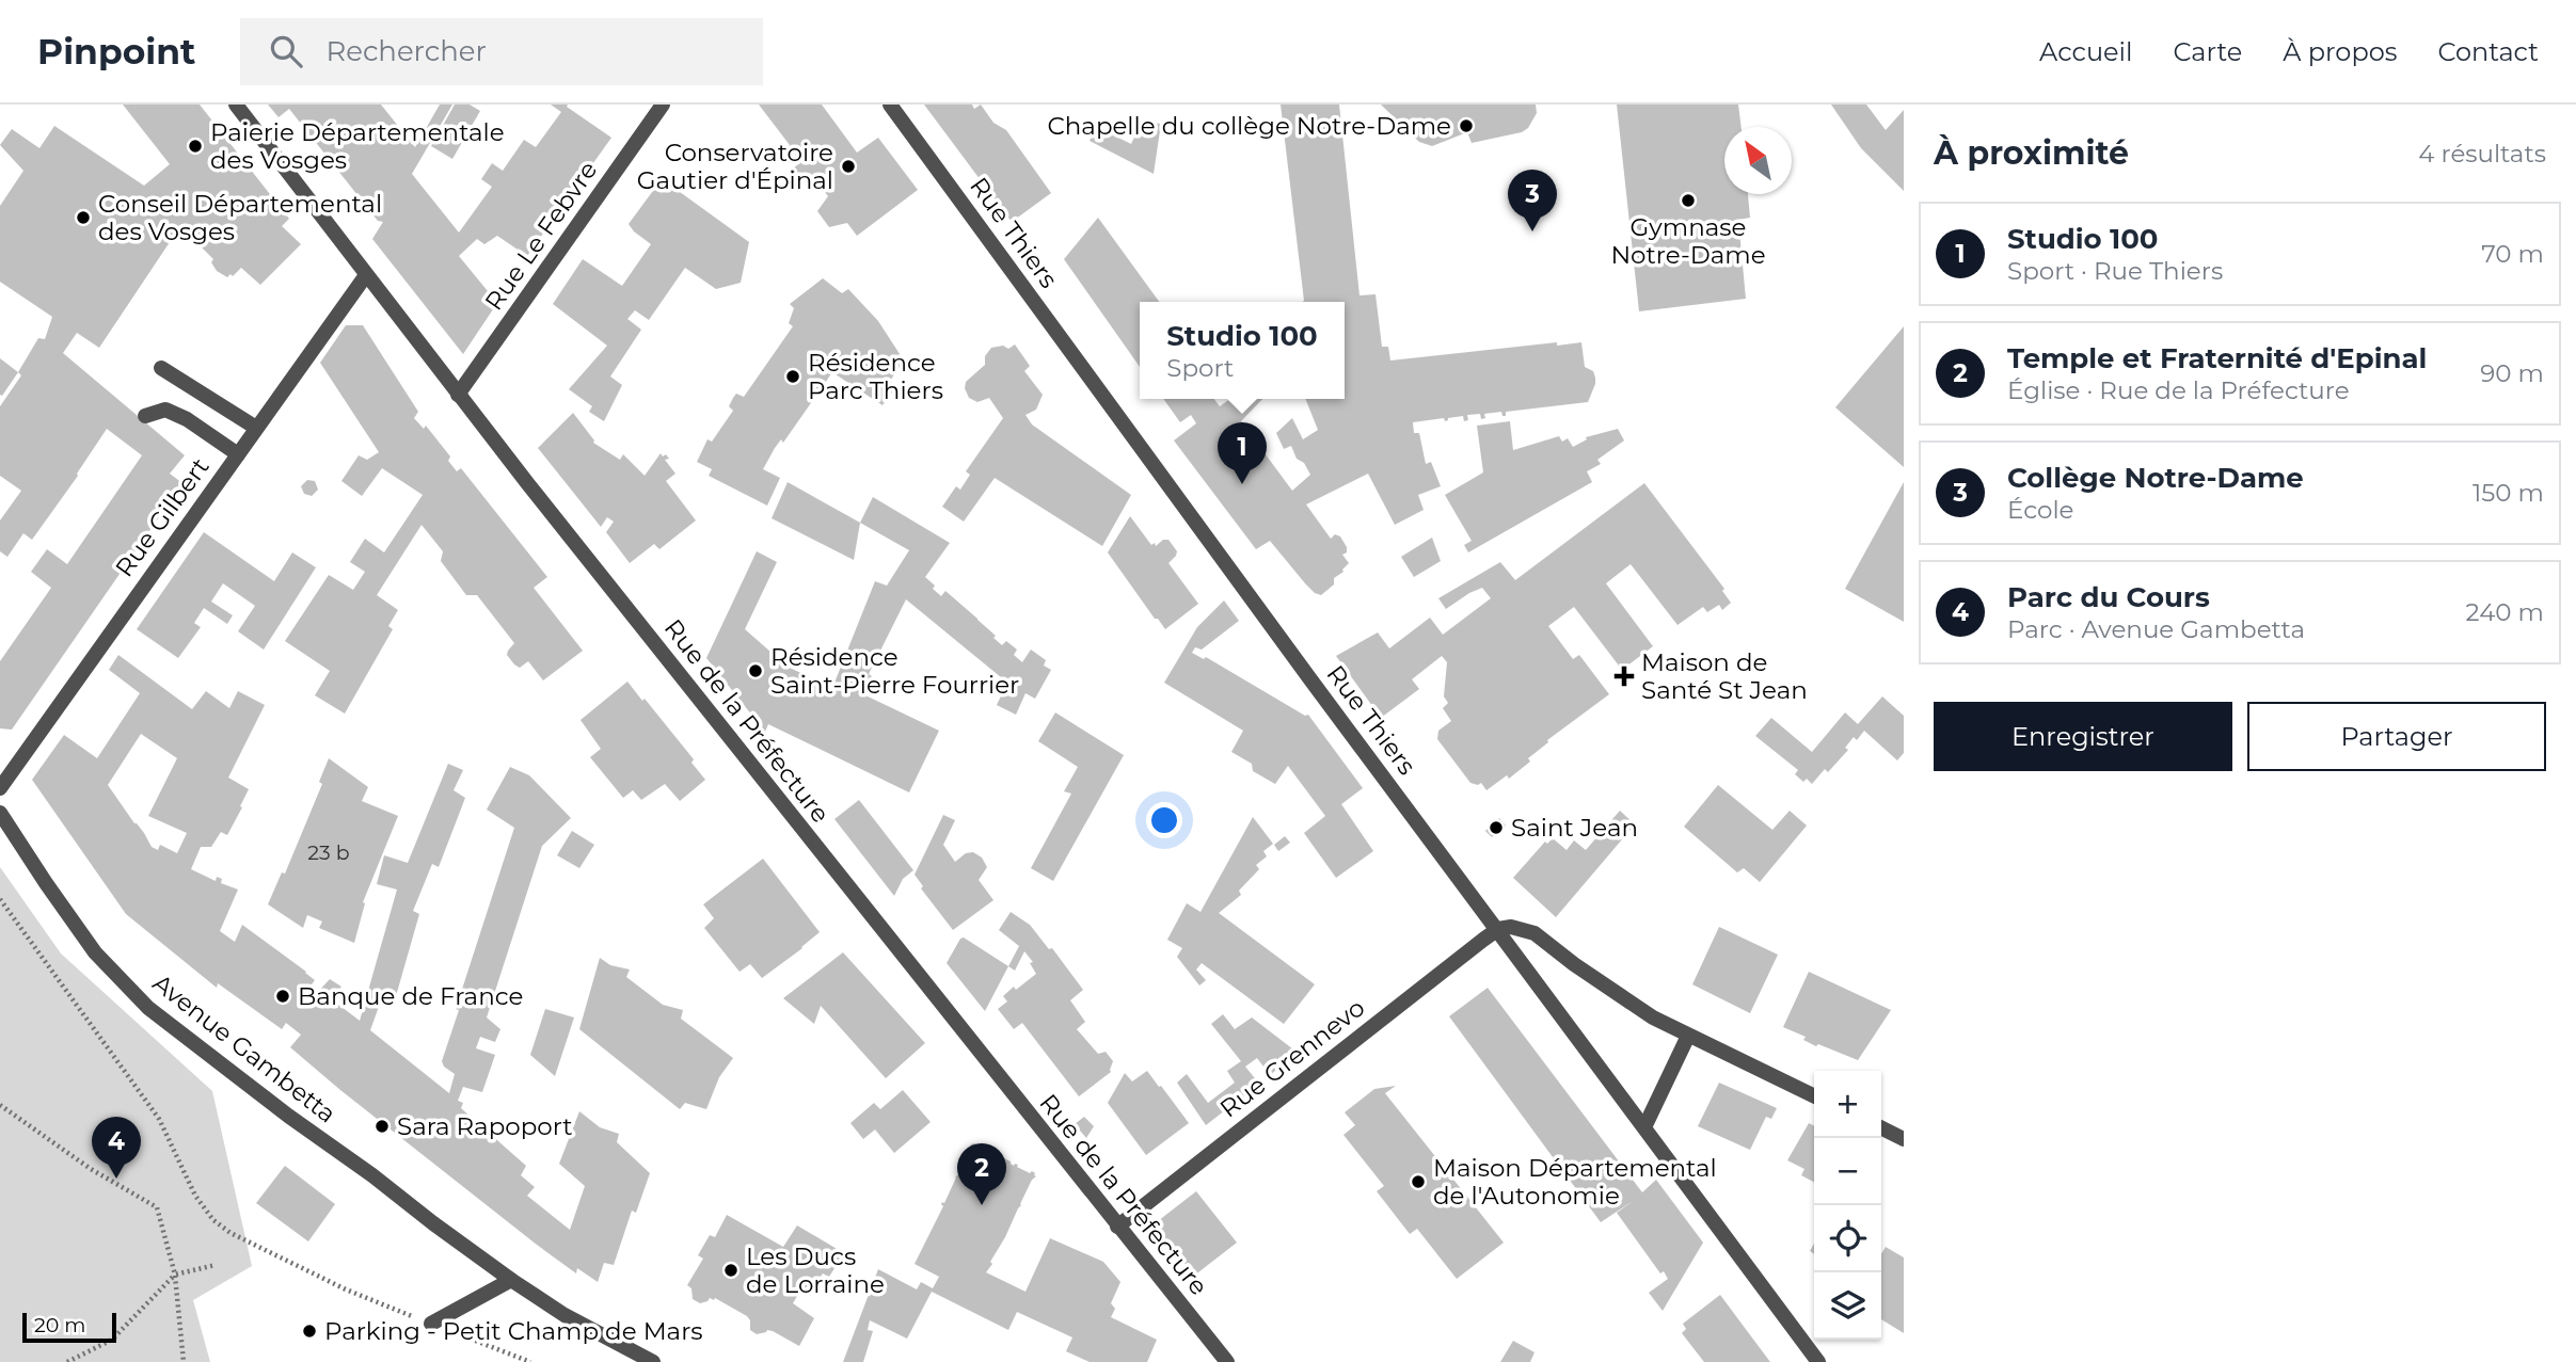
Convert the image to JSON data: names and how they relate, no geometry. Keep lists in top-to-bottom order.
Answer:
{
  "streets": {
    "street": [
      "Rue Thiers",
      "Rue Le Febvre",
      "Rue Gilbert",
      "Rue de la Préfecture",
      "Avenue Gambetta",
      "Rue Grennevo"
    ]
  },
  "crossings": [
    ["Rue Thiers", "Rue Grennevo"],
    ["Rue Le Febvre", "Rue de la Préfecture"],
    ["Rue Gilbert", "Rue de la Préfecture"],
    ["Rue de la Préfecture", "Rue Grennevo"]
  ],
  "places": {
    "other": [
      "Chapelle du collège Notre-Dame",
      "Paierie Départementale des Vosges",
      "Conservatoire Gautier d'Épinal",
      "Gymnase Notre-Dame",
      "Conseil Départemental des Vosges",
      "Résidence Parc Thiers",
      "Résidence Saint-Pierre Fourrier",
      "Saint Jean",
      "Banque de France",
      "Sara Rapoport",
      "Maison Départemental de l'Autonomie",
      "Les Ducs de Lorraine",
      "Parking - Petit Champ de Mars"
    ],
    "health": ["Maison de Santé St Jean"]
  },
  "house_numbers": ["23 b"],
  "scale_bar": "20 m",
  "north": "top left",
  "page": {
    "header": "Pinpoint",
    "search": "Rechercher",
    "nav": [
      "Accueil",
      "Carte",
      "À propos",
      "Contact"
    ],
    "heading": ["À proximité", "4 résultats"],
    "pins": [
      "3",
      "1",
      "4",
      "2"
    ],
    "list": [
      {
        "mark": "1",
        "name": "Studio 100",
        "note": "Sport · Rue Thiers",
        "value": "70 m"
      },
      {
        "mark": "2",
        "name": "Temple et Fraternité d'Epinal",
        "note": "Église · Rue de la Préfecture",
        "value": "90 m"
      },
      {
        "mark": "3",
        "name": "Collège Notre-Dame",
        "note": "École",
        "value": "150 m"
      },
      {
        "mark": "4",
        "name": "Parc du Cours",
        "note": "Parc · Avenue Gambetta",
        "value": "240 m"
      }
    ],
    "popup": ["Studio 100", "Sport"],
    "buttons": ["Enregistrer", "Partager"],
    "map_buttons": ["+", "−"],
    "scale": "20 m"
  }
}
